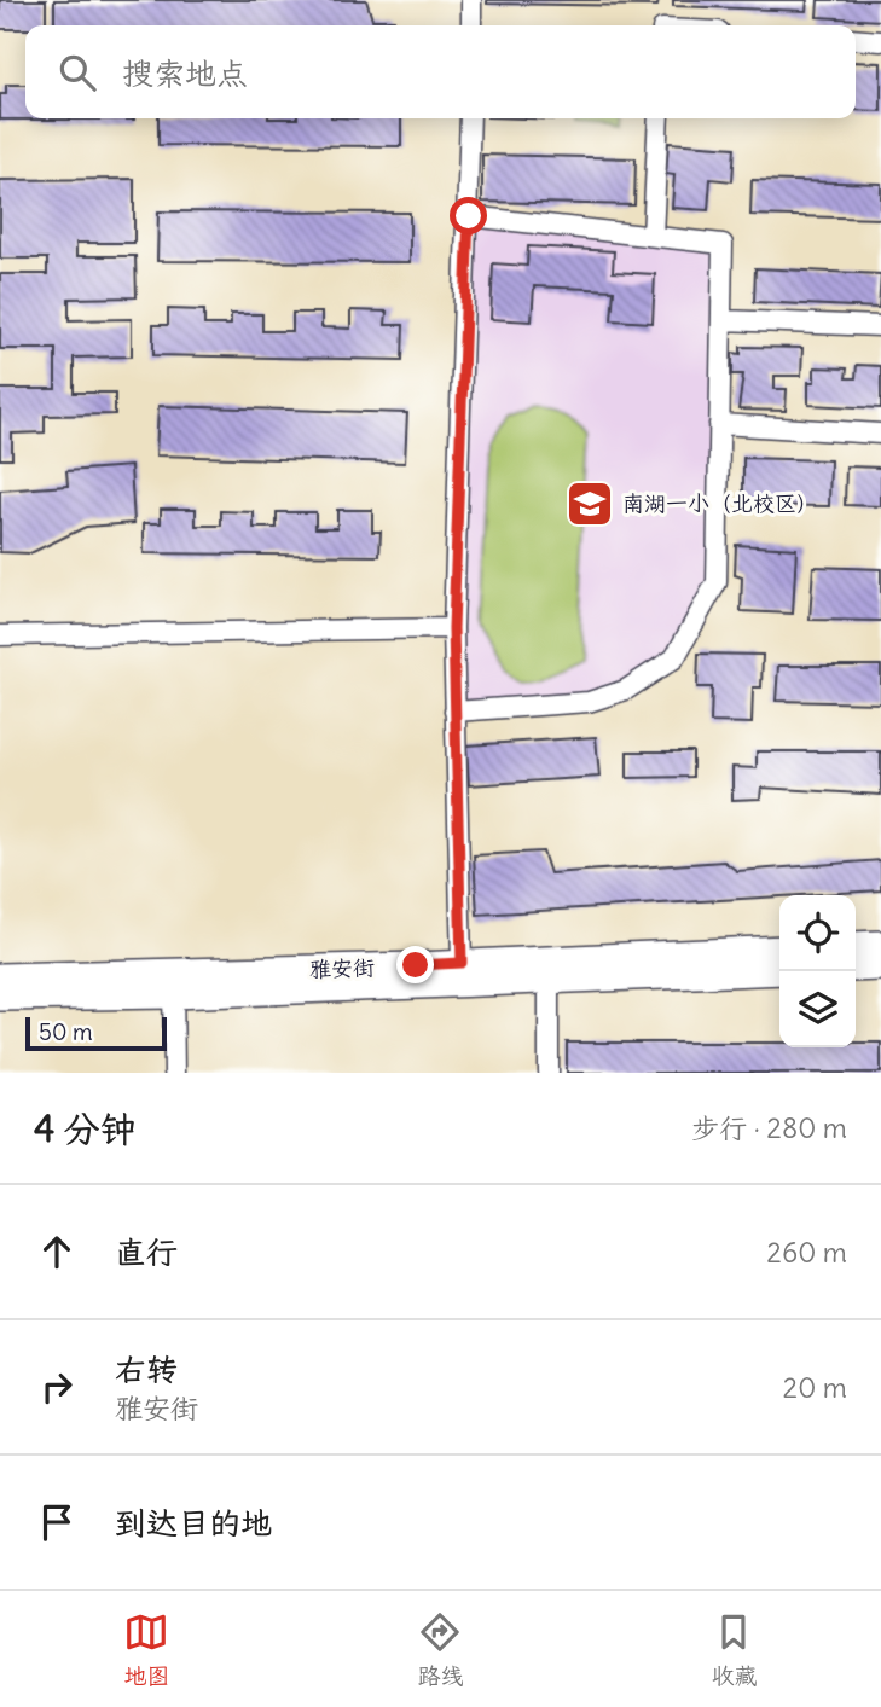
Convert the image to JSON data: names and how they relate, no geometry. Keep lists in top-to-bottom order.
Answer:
{
  "streets": {
    "main road": ["雅安街"]
  },
  "places": {
    "school or university": ["南湖一小（北校区）"]
  },
  "scale_bar": "50 m",
  "page": {
    "search": "搜索地点",
    "scale": "50 m",
    "heading": ["4 分钟", "步行 · 280 m"],
    "list": [
      ["直行", "260 m"],
      ["右转", "雅安街", "20 m"],
      "到达目的地"
    ],
    "nav": ["地图", "路线", "收藏"]
  }
}
